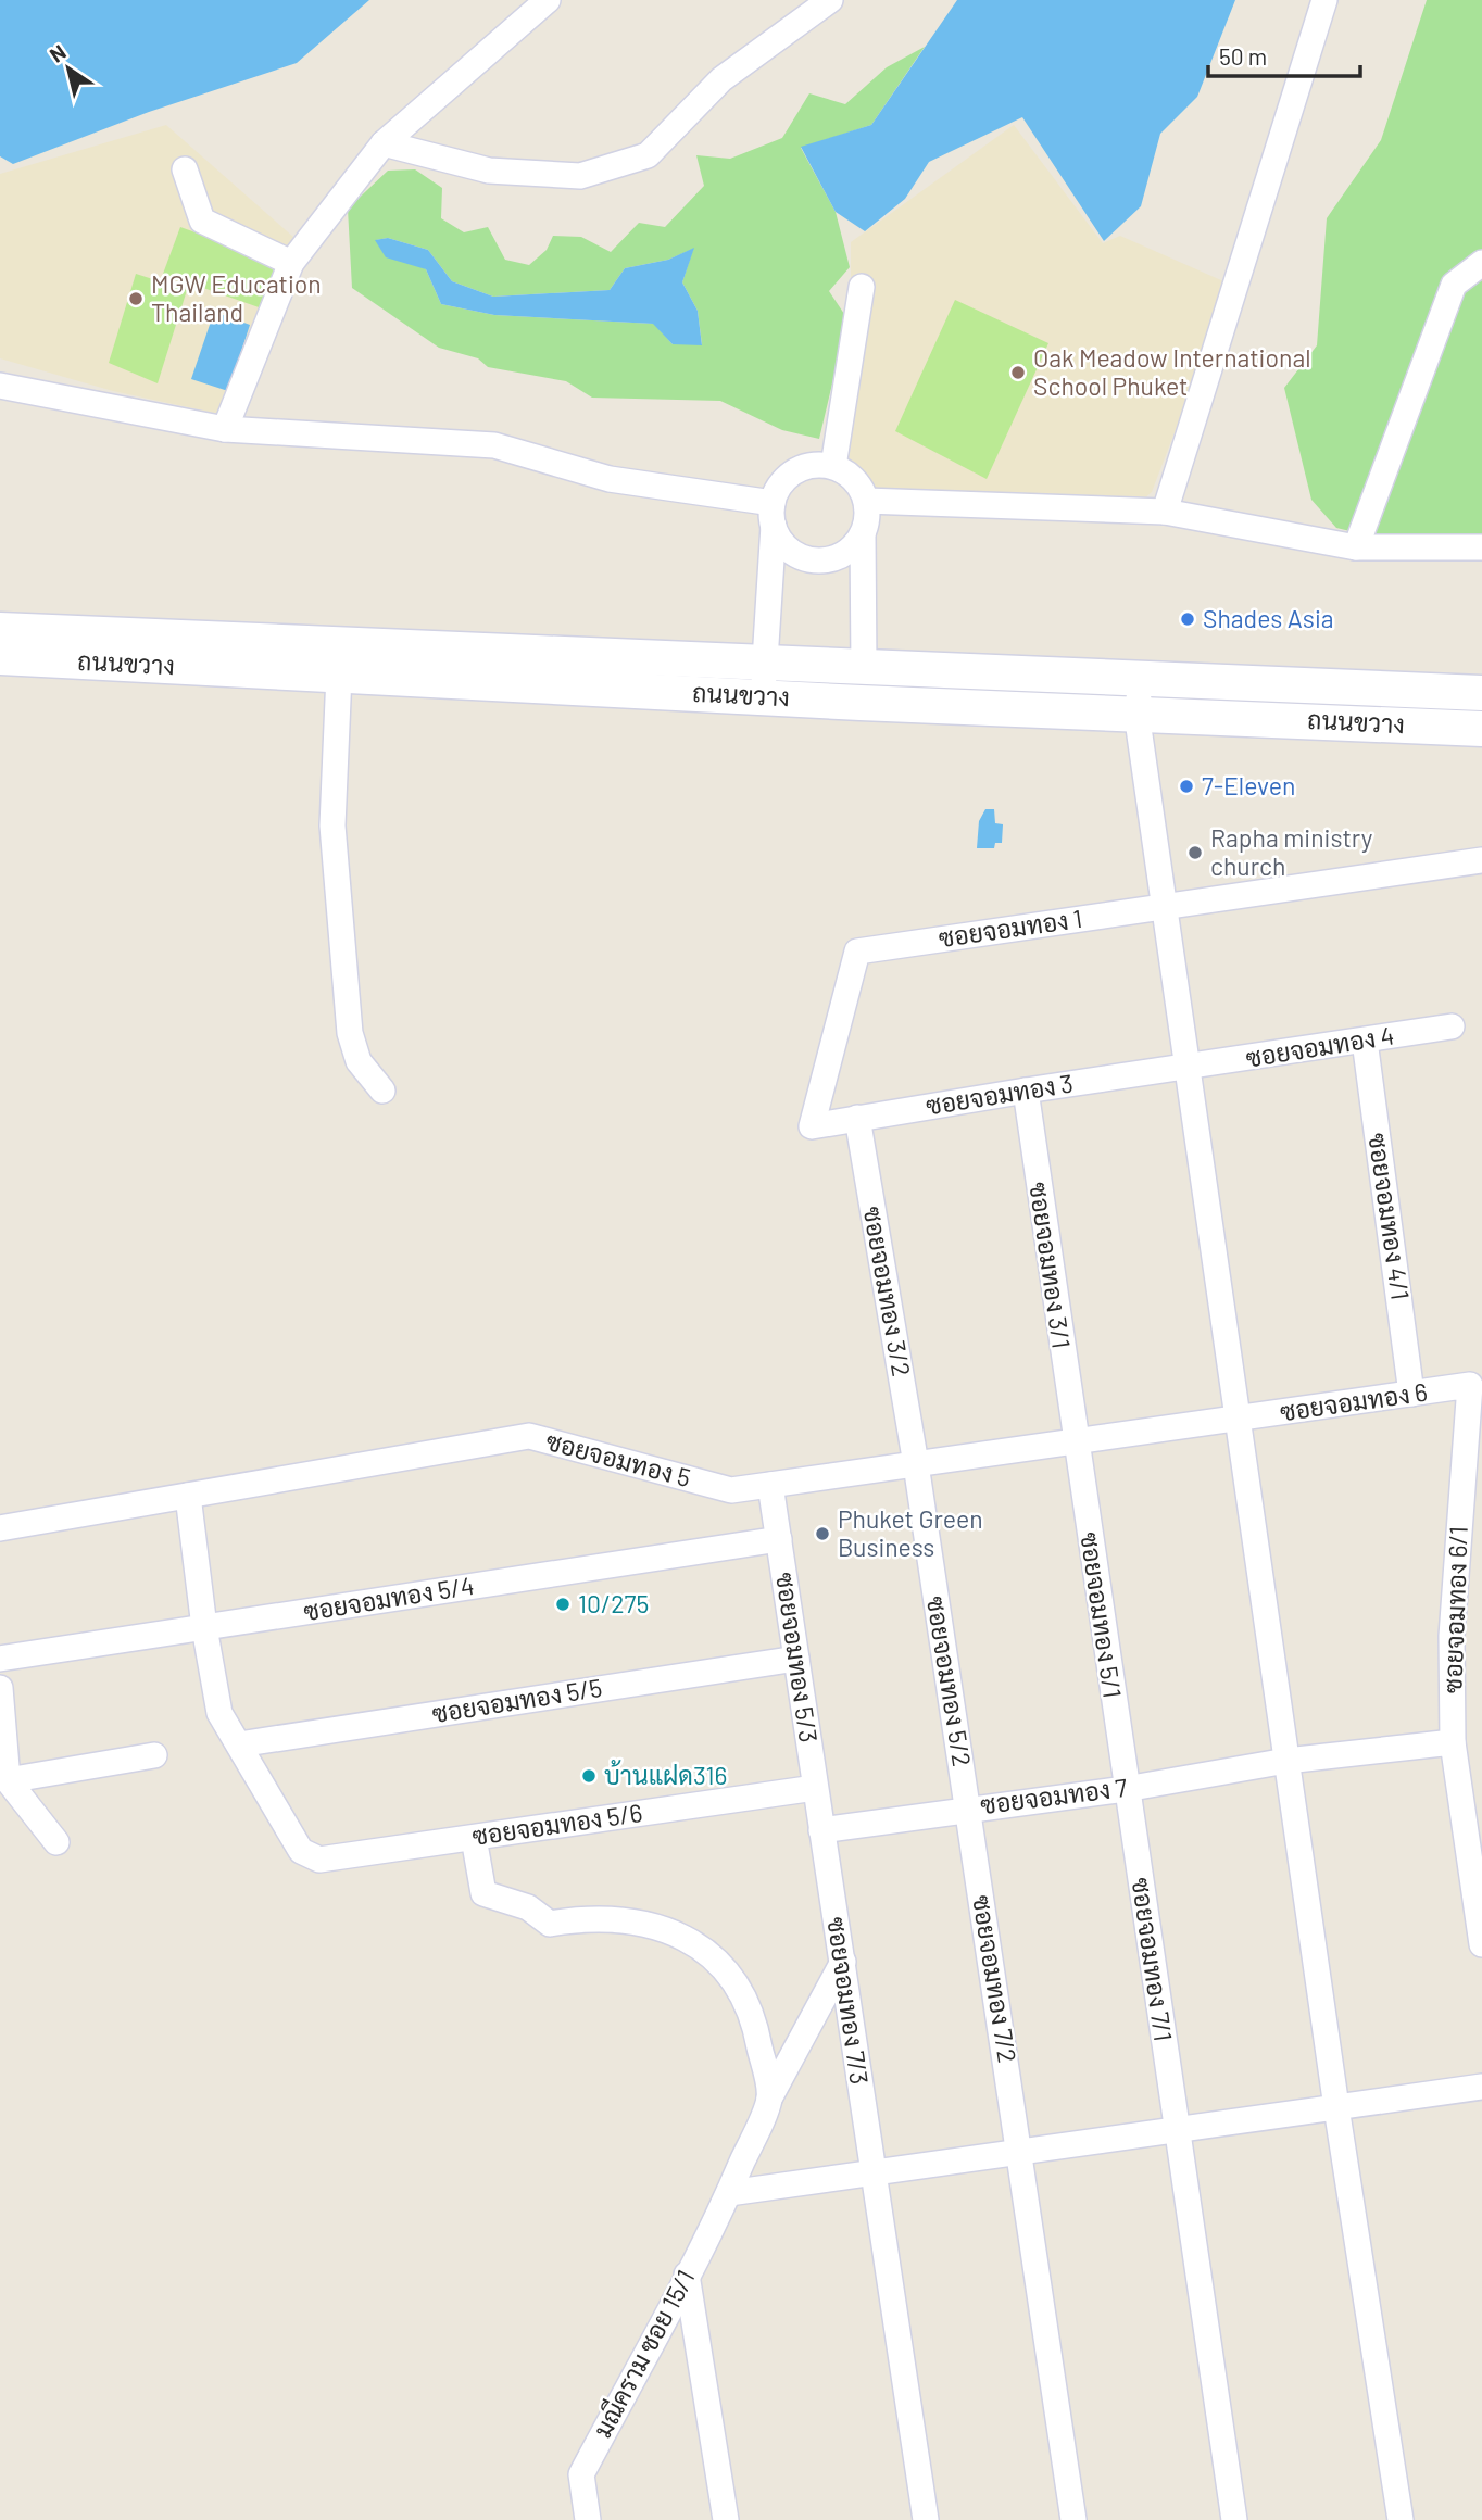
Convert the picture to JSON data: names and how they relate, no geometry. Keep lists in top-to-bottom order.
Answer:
{
  "streets": {
    "main road": ["ถนนขวาง"],
    "street": [
      "ซอยจอมทอง 1",
      "ซอยจอมทอง 4",
      "ซอยจอมทอง 3",
      "ซอยจอมทอง 4/1",
      "ซอยจอมทอง 3/1",
      "ซอยจอมทอง 3/2",
      "ซอยจอมทอง 6",
      "ซอยจอมทอง 5",
      "ซอยจอมทอง 5/4",
      "ซอยจอมทอง 6/1",
      "ซอยจอมทอง 5/1",
      "ซอยจอมทอง 5/3",
      "ซอยจอมทอง 5/2",
      "ซอยจอมทอง 5/5",
      "ซอยจอมทอง 7",
      "ซอยจอมทอง 5/6",
      "ซอยจอมทอง 7/1",
      "ซอยจอมทอง 7/2",
      "ซอยจอมทอง 7/3",
      "มณีคราม ซอย 15/1"
    ]
  },
  "crossings": [
    ["ซอยจอมทอง 1", "ซอยจอมทอง 3"],
    ["ซอยจอมทอง 4", "ซอยจอมทอง 3"],
    ["ซอยจอมทอง 4", "ซอยจอมทอง 4/1"],
    ["ซอยจอมทอง 3", "ซอยจอมทอง 3/1"],
    ["ซอยจอมทอง 3", "ซอยจอมทอง 3/2"],
    ["ซอยจอมทอง 4/1", "ซอยจอมทอง 6"],
    ["ซอยจอมทอง 3/1", "ซอยจอมทอง 5"],
    ["ซอยจอมทอง 3/1", "ซอยจอมทอง 5/1"],
    ["ซอยจอมทอง 3/2", "ซอยจอมทอง 5"],
    ["ซอยจอมทอง 3/2", "ซอยจอมทอง 5/2"],
    ["ซอยจอมทอง 6", "ซอยจอมทอง 5"],
    ["ซอยจอมทอง 6", "ซอยจอมทอง 6/1"],
    ["ซอยจอมทอง 5", "ซอยจอมทอง 5/1"],
    ["ซอยจอมทอง 5", "ซอยจอมทอง 5/3"],
    ["ซอยจอมทอง 5", "ซอยจอมทอง 5/2"],
    ["ซอยจอมทอง 5/4", "ซอยจอมทอง 5/3"],
    ["ซอยจอมทอง 6/1", "ซอยจอมทอง 7"],
    ["ซอยจอมทอง 5/1", "ซอยจอมทอง 7"],
    ["ซอยจอมทอง 5/1", "ซอยจอมทอง 7/1"],
    ["ซอยจอมทอง 5/3", "ซอยจอมทอง 5/5"],
    ["ซอยจอมทอง 5/3", "ซอยจอมทอง 7"],
    ["ซอยจอมทอง 5/3", "ซอยจอมทอง 5/6"],
    ["ซอยจอมทอง 5/3", "ซอยจอมทอง 7/3"],
    ["ซอยจอมทอง 5/2", "ซอยจอมทอง 7"],
    ["ซอยจอมทอง 5/2", "ซอยจอมทอง 7/2"],
    ["ซอยจอมทอง 5/5", "ซอยจอมทอง 5/6"],
    ["ซอยจอมทอง 7", "ซอยจอมทอง 7/1"],
    ["ซอยจอมทอง 7", "ซอยจอมทอง 7/2"],
    ["ซอยจอมทอง 7", "ซอยจอมทอง 7/3"],
    ["ซอยจอมทอง 7/3", "มณีคราม ซอย 15/1"]
  ],
  "places": [
    "MGW Education Thailand",
    "Oak Meadow International School Phuket",
    "Shades Asia",
    "7-Eleven",
    "Rapha ministry church",
    "Phuket Green Business",
    "10/275",
    "บ้านแฝด316"
  ],
  "scale_bar": "50 m",
  "north": "top left"
}
